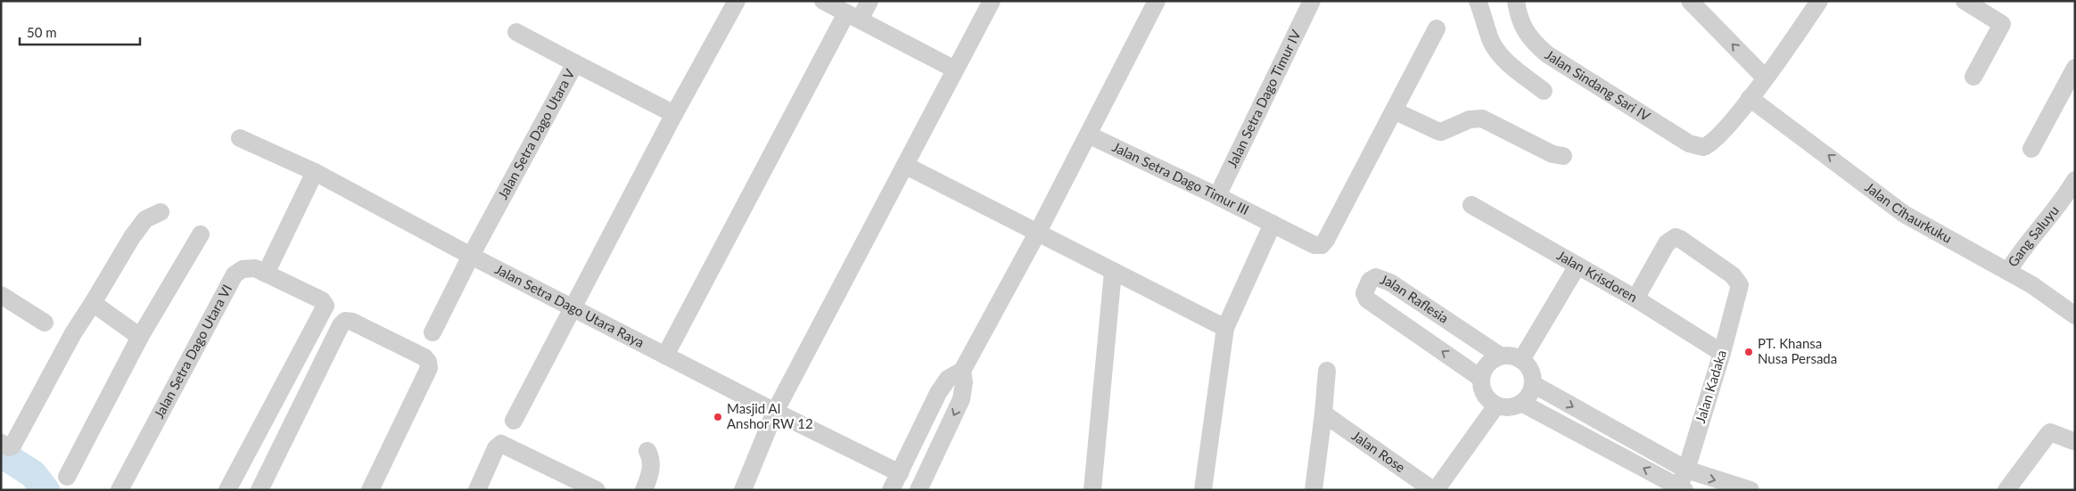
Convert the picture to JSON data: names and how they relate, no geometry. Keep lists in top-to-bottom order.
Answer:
{
  "streets": {
    "street": [
      "Jalan Sindang Sari IV",
      "Jalan Setra Dago Timur IV",
      "Jalan Setra Dago Utara V",
      "Jalan Setra Dago Timur III",
      "Jalan Cihaurkuku",
      "Gang Saluyu",
      "Jalan Krisdoren",
      "Jalan Raflesia",
      "Jalan Setra Dago Utara Raya",
      "Jalan Setra Dago Utara VI",
      "Jalan Kadaka",
      "Jalan Rose"
    ]
  },
  "crossings": [
    ["Jalan Sindang Sari IV", "Jalan Cihaurkuku"],
    ["Jalan Setra Dago Timur IV", "Jalan Setra Dago Timur III"],
    ["Jalan Setra Dago Utara V", "Jalan Setra Dago Utara Raya"],
    ["Jalan Cihaurkuku", "Gang Saluyu"],
    ["Jalan Krisdoren", "Jalan Kadaka"]
  ],
  "one_way": ["Jalan Cihaurkuku"],
  "places": ["PT. Khansa Nusa Persada", "Masjid Al Anshor RW 12"],
  "scale_bar": "50 m"
}
